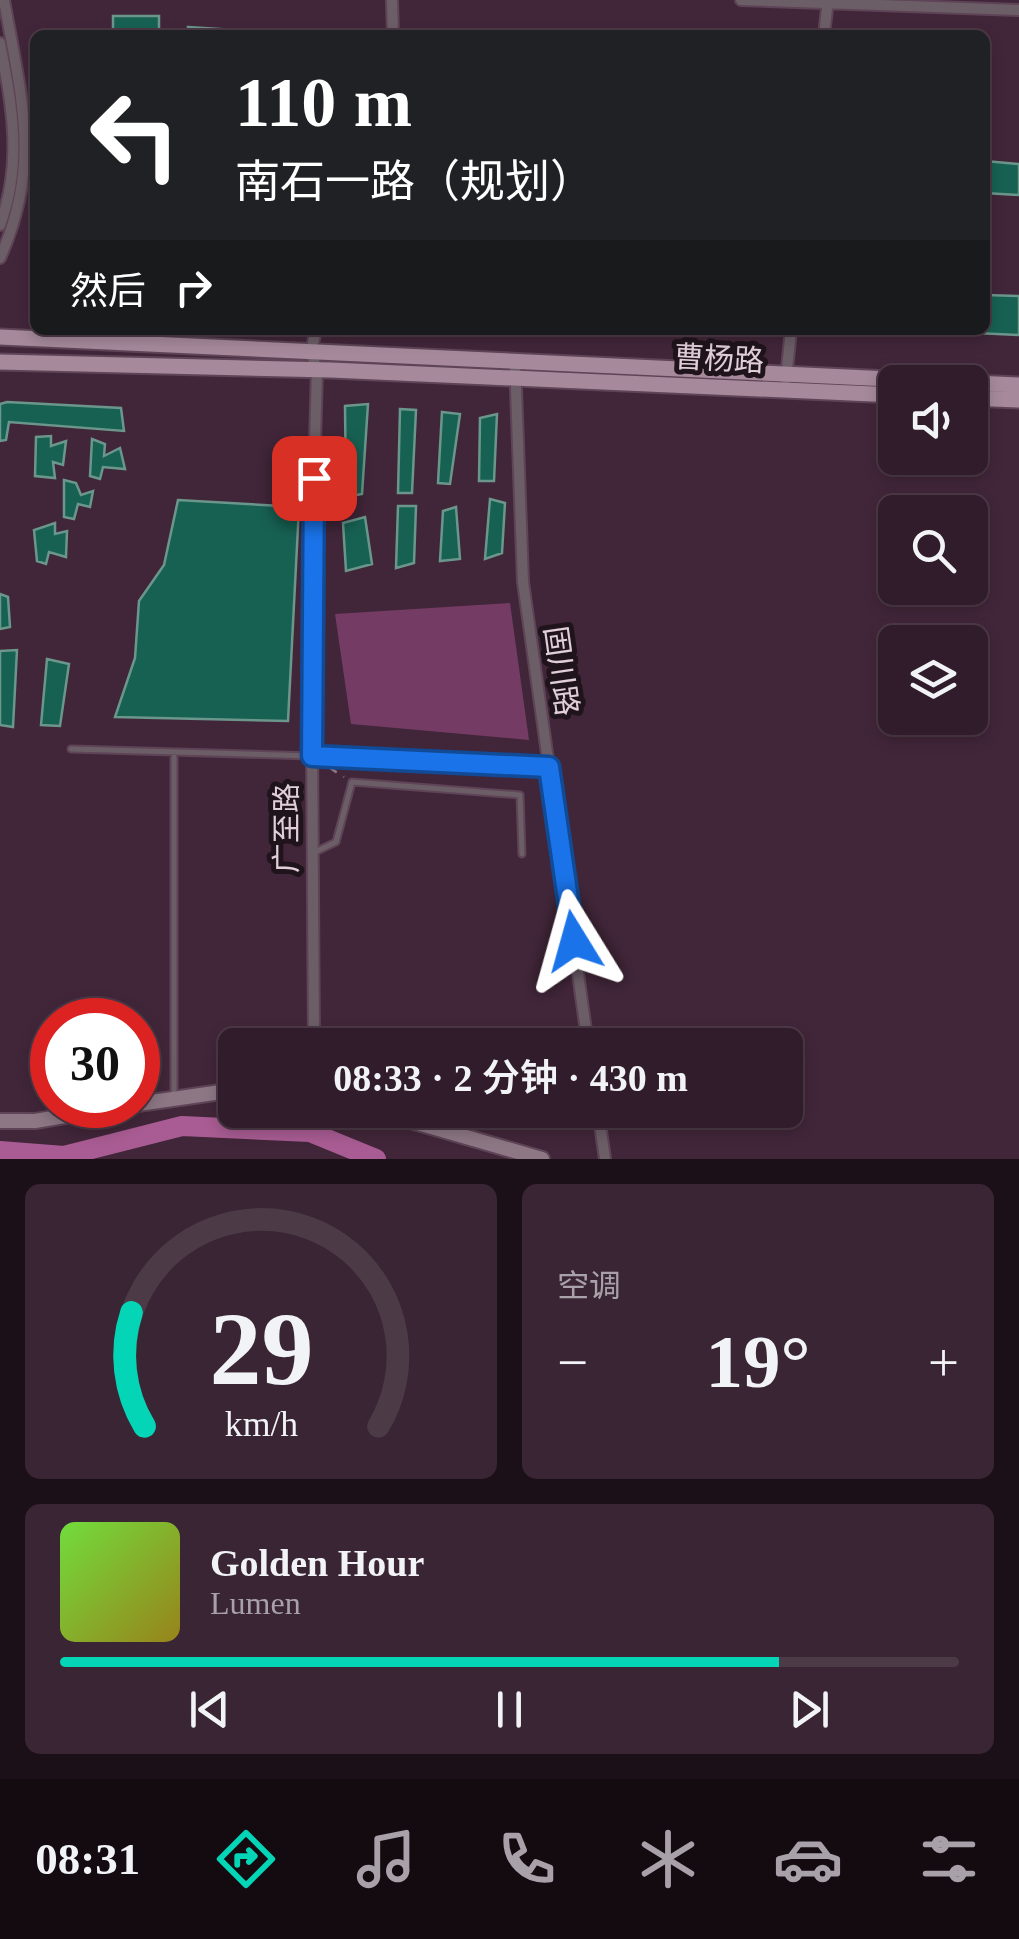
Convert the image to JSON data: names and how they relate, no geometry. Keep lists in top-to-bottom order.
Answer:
{
  "streets": {
    "main road": ["曹杨路"],
    "street": ["固川路", "广至路"]
  },
  "crossings": [
    ["曹杨路", "固川路"],
    ["曹杨路", "广至路"]
  ],
  "page": {
    "turn": ["110 m", "南石一路（规划）"],
    "then": "然后",
    "limit": "30",
    "trip": "08:33 · 2 分钟 · 430 m",
    "tile": "空调",
    "heat": ["−", "19°", "+"],
    "song": ["Golden Hour", "Lumen"],
    "tabs": "08:31",
    "gauge": ["29", "km/h"]
  }
}
